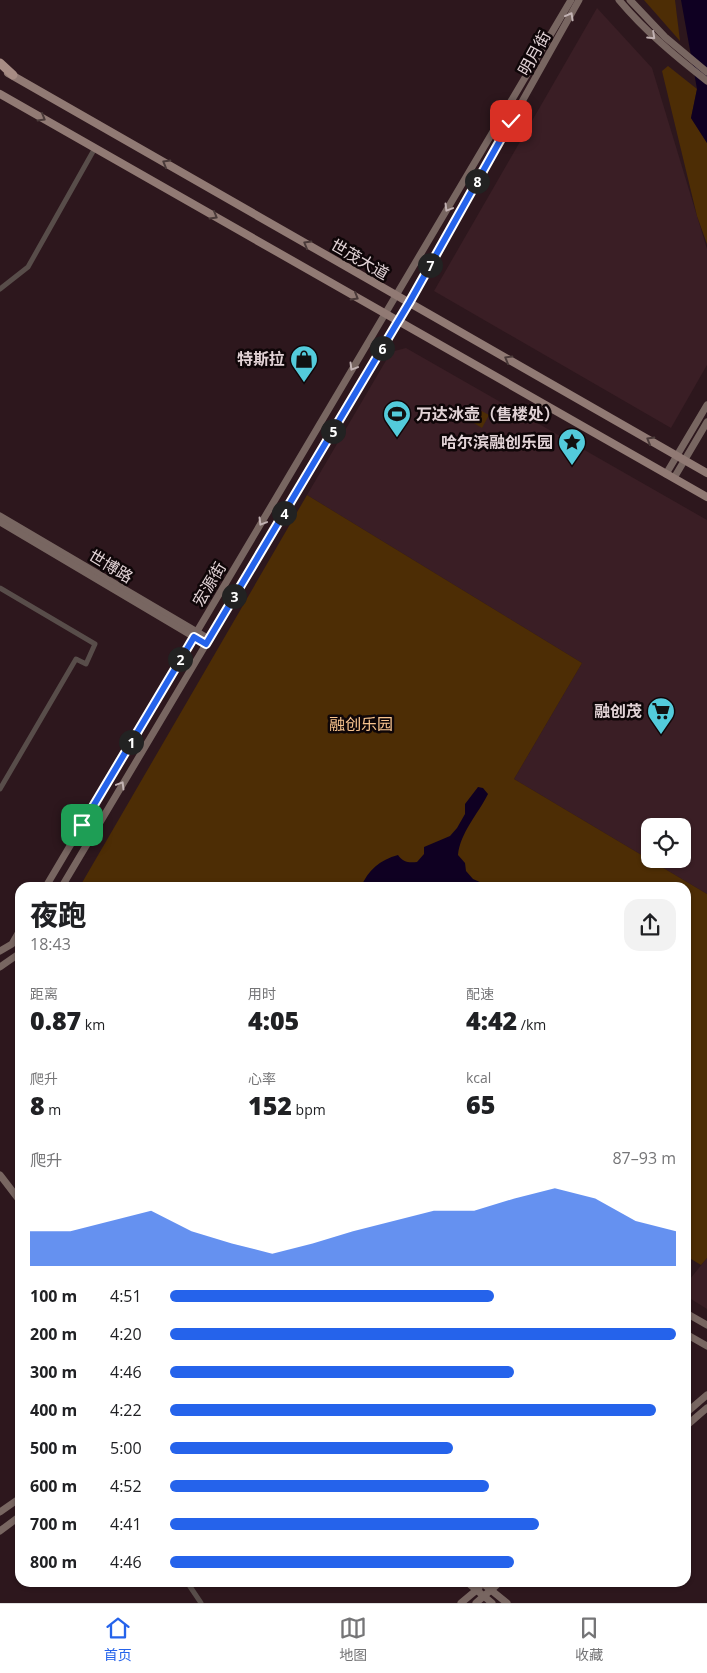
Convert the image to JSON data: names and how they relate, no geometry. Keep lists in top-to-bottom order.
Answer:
{
  "streets": {
    "main road": [
      "明月街",
      "世茂大道",
      "世博路",
      "宏源街"
    ]
  },
  "crossings": [
    ["明月街", "世茂大道"],
    ["明月街", "宏源街"],
    ["世茂大道", "宏源街"],
    ["世博路", "宏源街"]
  ],
  "parks": ["融创乐园"],
  "places": {
    "shop": ["特斯拉"],
    "sports": ["万达冰壶（售楼处）"],
    "place": ["哈尔滨融创乐园"],
    "supermarket": ["融创茂"]
  },
  "page": {
    "pins": [
      "8",
      "7",
      "6",
      "5",
      "4",
      "3",
      "2",
      "1"
    ],
    "heading": ["夜跑", "18:43"],
    "stats": [
      ["距离", "0.87 km"],
      ["用时", "4:05"],
      ["配速", "4:42 /km"],
      ["爬升", "8 m"],
      ["心率", "152 bpm"],
      ["kcal", "65"]
    ],
    "chart": ["爬升", "87–93 m"],
    "list": [
      {
        "name": "100 m",
        "note": "4:51"
      },
      {
        "name": "200 m",
        "note": "4:20"
      },
      {
        "name": "300 m",
        "note": "4:46"
      },
      {
        "name": "400 m",
        "note": "4:22"
      },
      {
        "name": "500 m",
        "note": "5:00"
      },
      {
        "name": "600 m",
        "note": "4:52"
      },
      {
        "name": "700 m",
        "note": "4:41"
      },
      {
        "name": "800 m",
        "note": "4:46"
      }
    ],
    "tabs": ["首页", "地图", "收藏"]
  }
}
